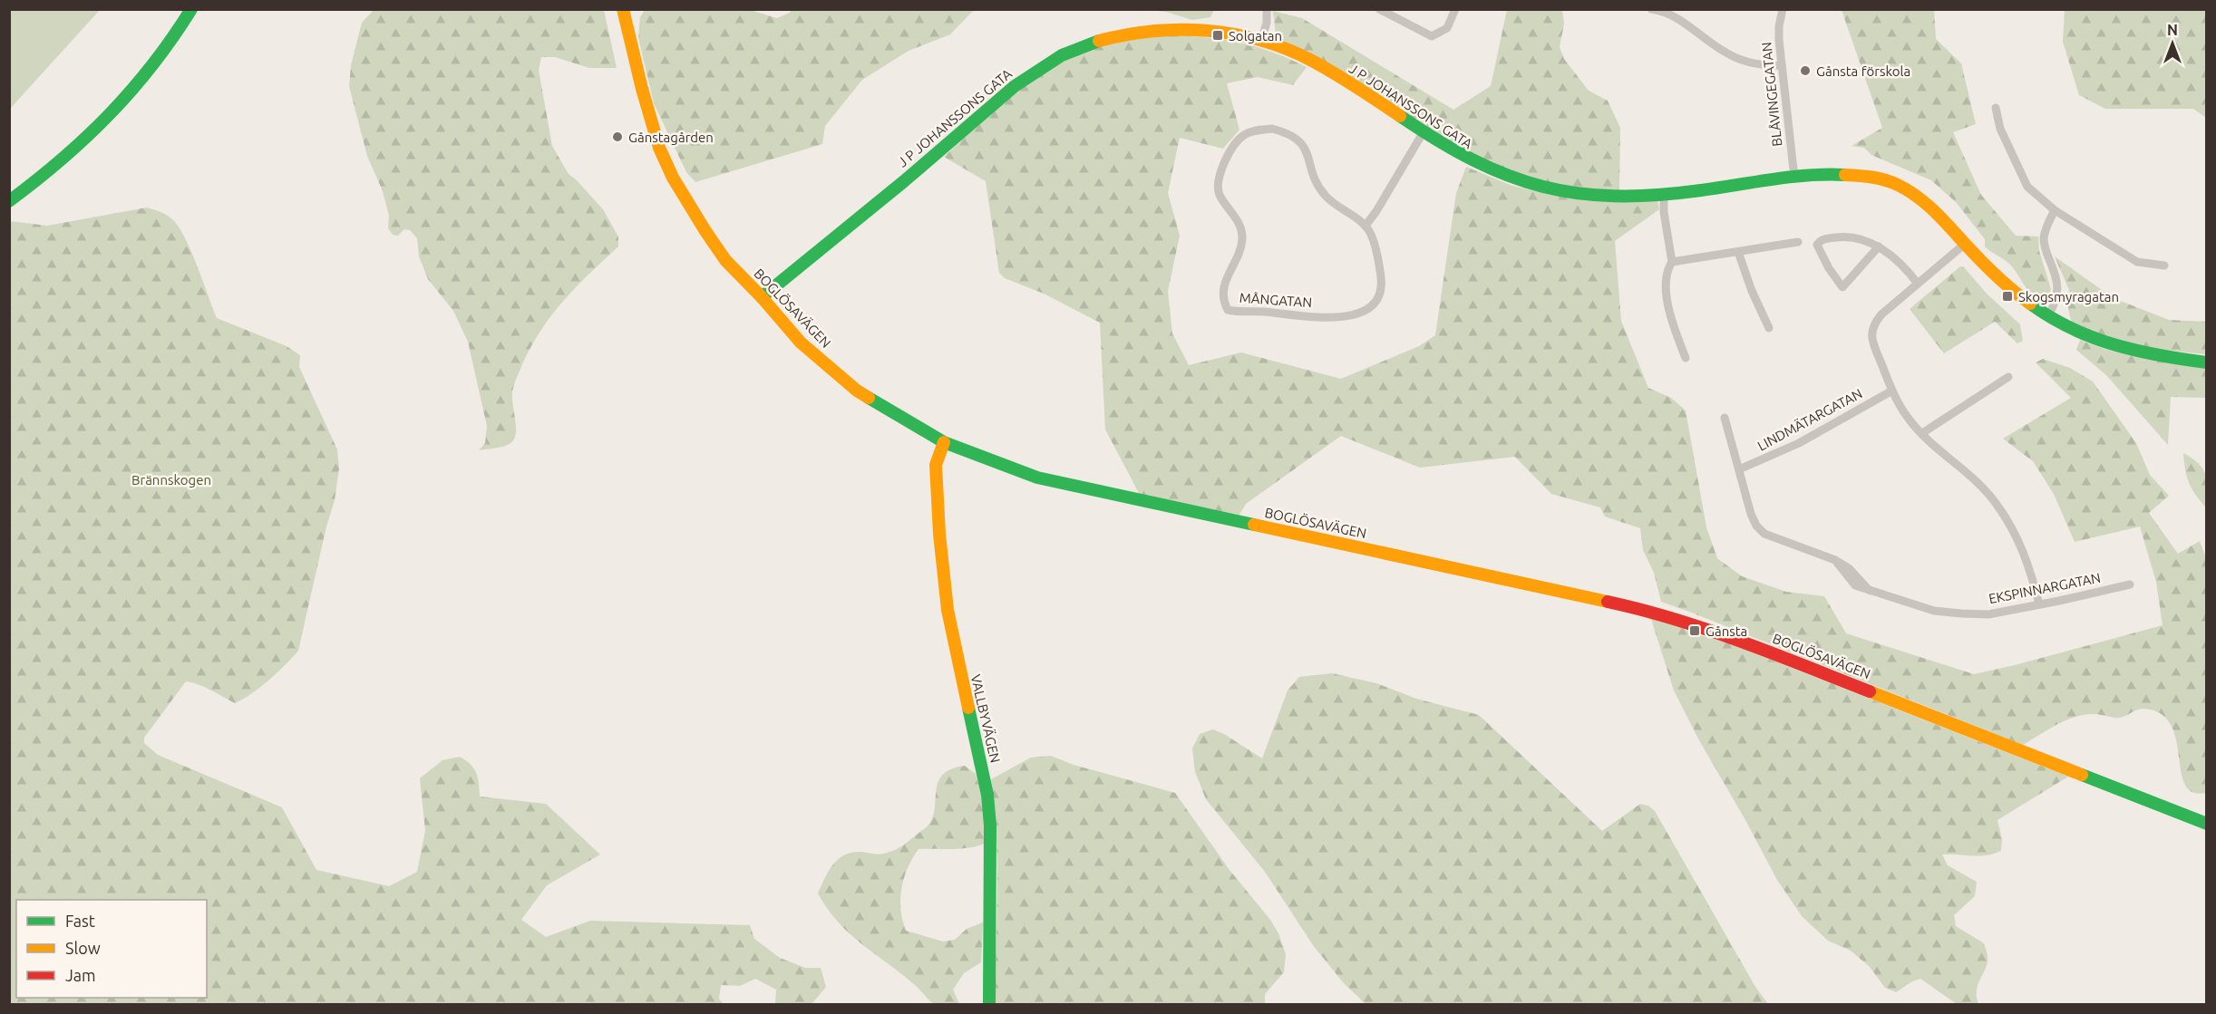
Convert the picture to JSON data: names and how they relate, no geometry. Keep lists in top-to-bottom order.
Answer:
{
  "streets": {
    "street": [
      "BLÅVINGEGATAN",
      "J P JOHANSSONS GATA",
      "MÅNGATAN",
      "BOGLÖSAVÄGEN",
      "LINDMÄTARGATAN",
      "EKSPINNARGATAN",
      "VALLBYVÄGEN"
    ]
  },
  "crossings": [
    ["BLÅVINGEGATAN", "J P JOHANSSONS GATA"],
    ["J P JOHANSSONS GATA", "BOGLÖSAVÄGEN"],
    ["BOGLÖSAVÄGEN", "VALLBYVÄGEN"],
    ["LINDMÄTARGATAN", "EKSPINNARGATAN"]
  ],
  "parks": ["Brännskogen"],
  "places": {
    "transit": ["Solgatan", "Skogsmyragatan", "Gånsta"],
    "other": ["Gånsta förskola", "Gånstagården"]
  },
  "legend": ["Fast", "Slow", "Jam"],
  "north": "top"
}
